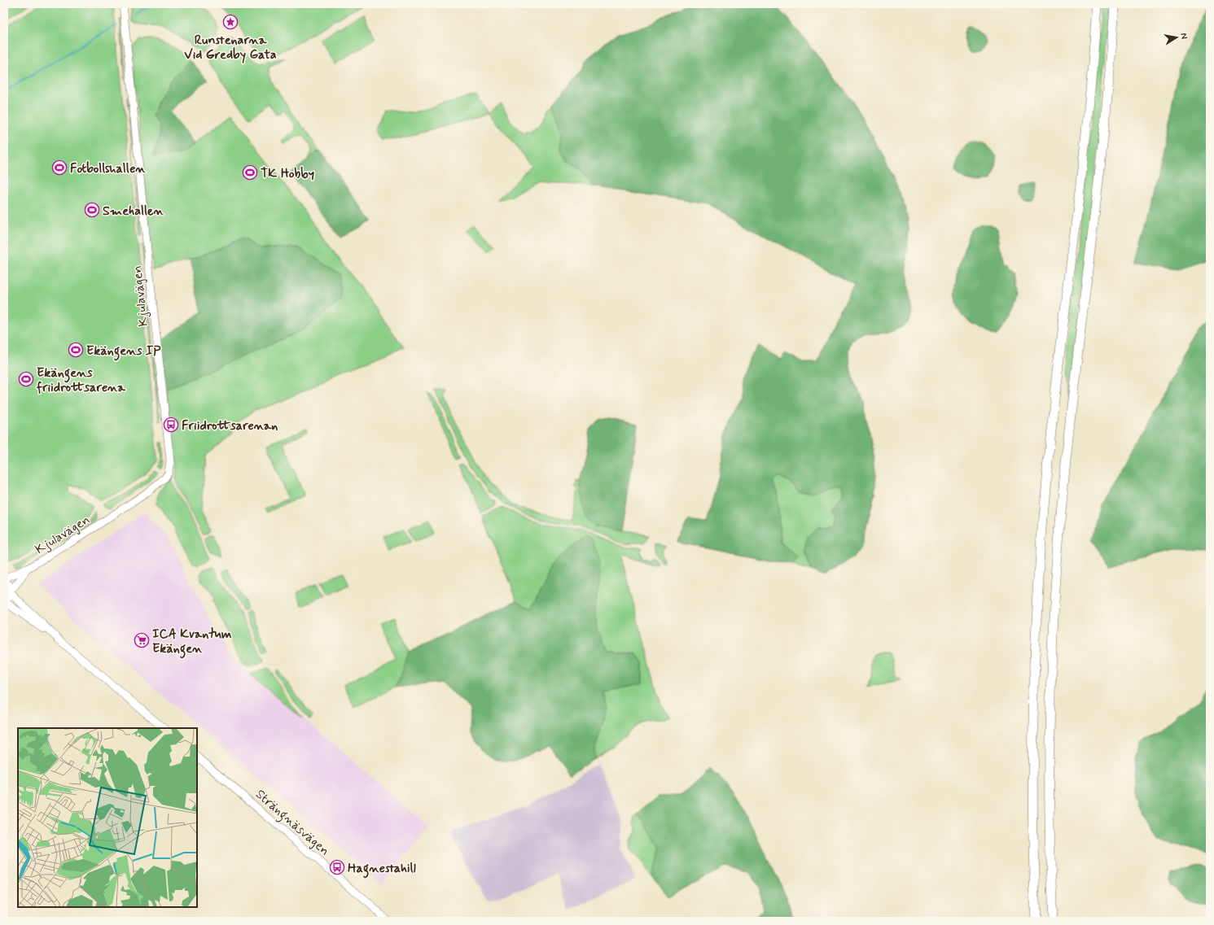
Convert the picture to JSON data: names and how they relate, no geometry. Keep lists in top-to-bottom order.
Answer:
{
  "streets": {
    "street": ["Kjulavägen", "Strängnäsvägen"]
  },
  "places": {
    "place": ["Runstenarna Vid Gredby Gata"],
    "sports": [
      "Fotbollshallen",
      "TK Hobby",
      "Smehallen",
      "Ekängens IP",
      "Ekängens friidrottsarena"
    ],
    "bus stop": ["Friidrottsarenan", "Hagnestahill"],
    "supermarket": ["ICA Kvantum Ekängen"]
  },
  "north": "right"
}
